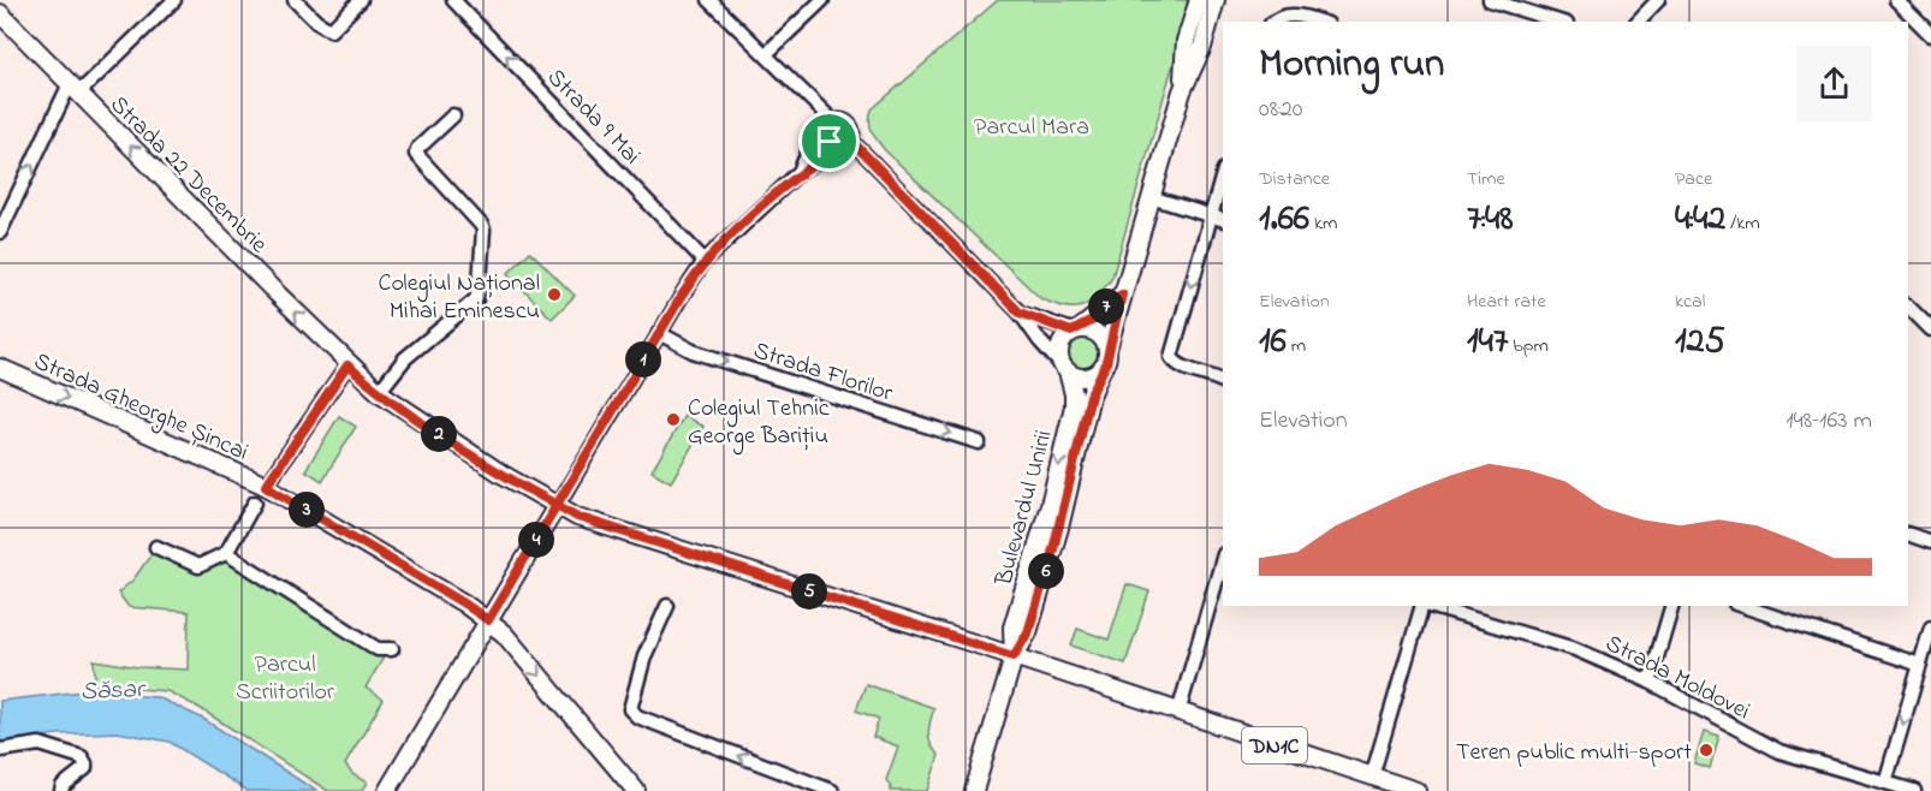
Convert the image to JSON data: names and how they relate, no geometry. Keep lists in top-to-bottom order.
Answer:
{
  "streets": {
    "main road": [
      "Strada 22 Decembrie",
      "Strada Gheorghe Șincai",
      "Bulevardul Unirii",
      "DN1C"
    ],
    "street": ["Strada 9 Mai", "Strada Florilor", "Strada Moldovei"]
  },
  "crossings": [
    ["Strada 22 Decembrie", "DN1C"],
    ["Bulevardul Unirii", "DN1C"]
  ],
  "one_way": [
    "Strada 9 Mai",
    "Strada 22 Decembrie",
    "Strada Florilor",
    "Strada Gheorghe Șincai"
  ],
  "water": ["Săsar"],
  "parks": ["Parcul Mara", "Parcul Scriitorilor"],
  "places": ["Colegiul Național Mihai Eminescu", "Colegiul Tehnic George Barițiu", "Teren public multi-sport"],
  "page": {
    "heading": ["Morning run", "08:20"],
    "stats": [
      ["Distance", "1.66 km"],
      ["Time", "7:48"],
      ["Pace", "4:42 /km"],
      ["Elevation", "16 m"],
      ["Heart rate", "147 bpm"],
      ["kcal", "125"]
    ],
    "pins": [
      "7",
      "1",
      "2",
      "3",
      "4",
      "6",
      "5"
    ],
    "chart": ["Elevation", "148–163 m"]
  }
}
